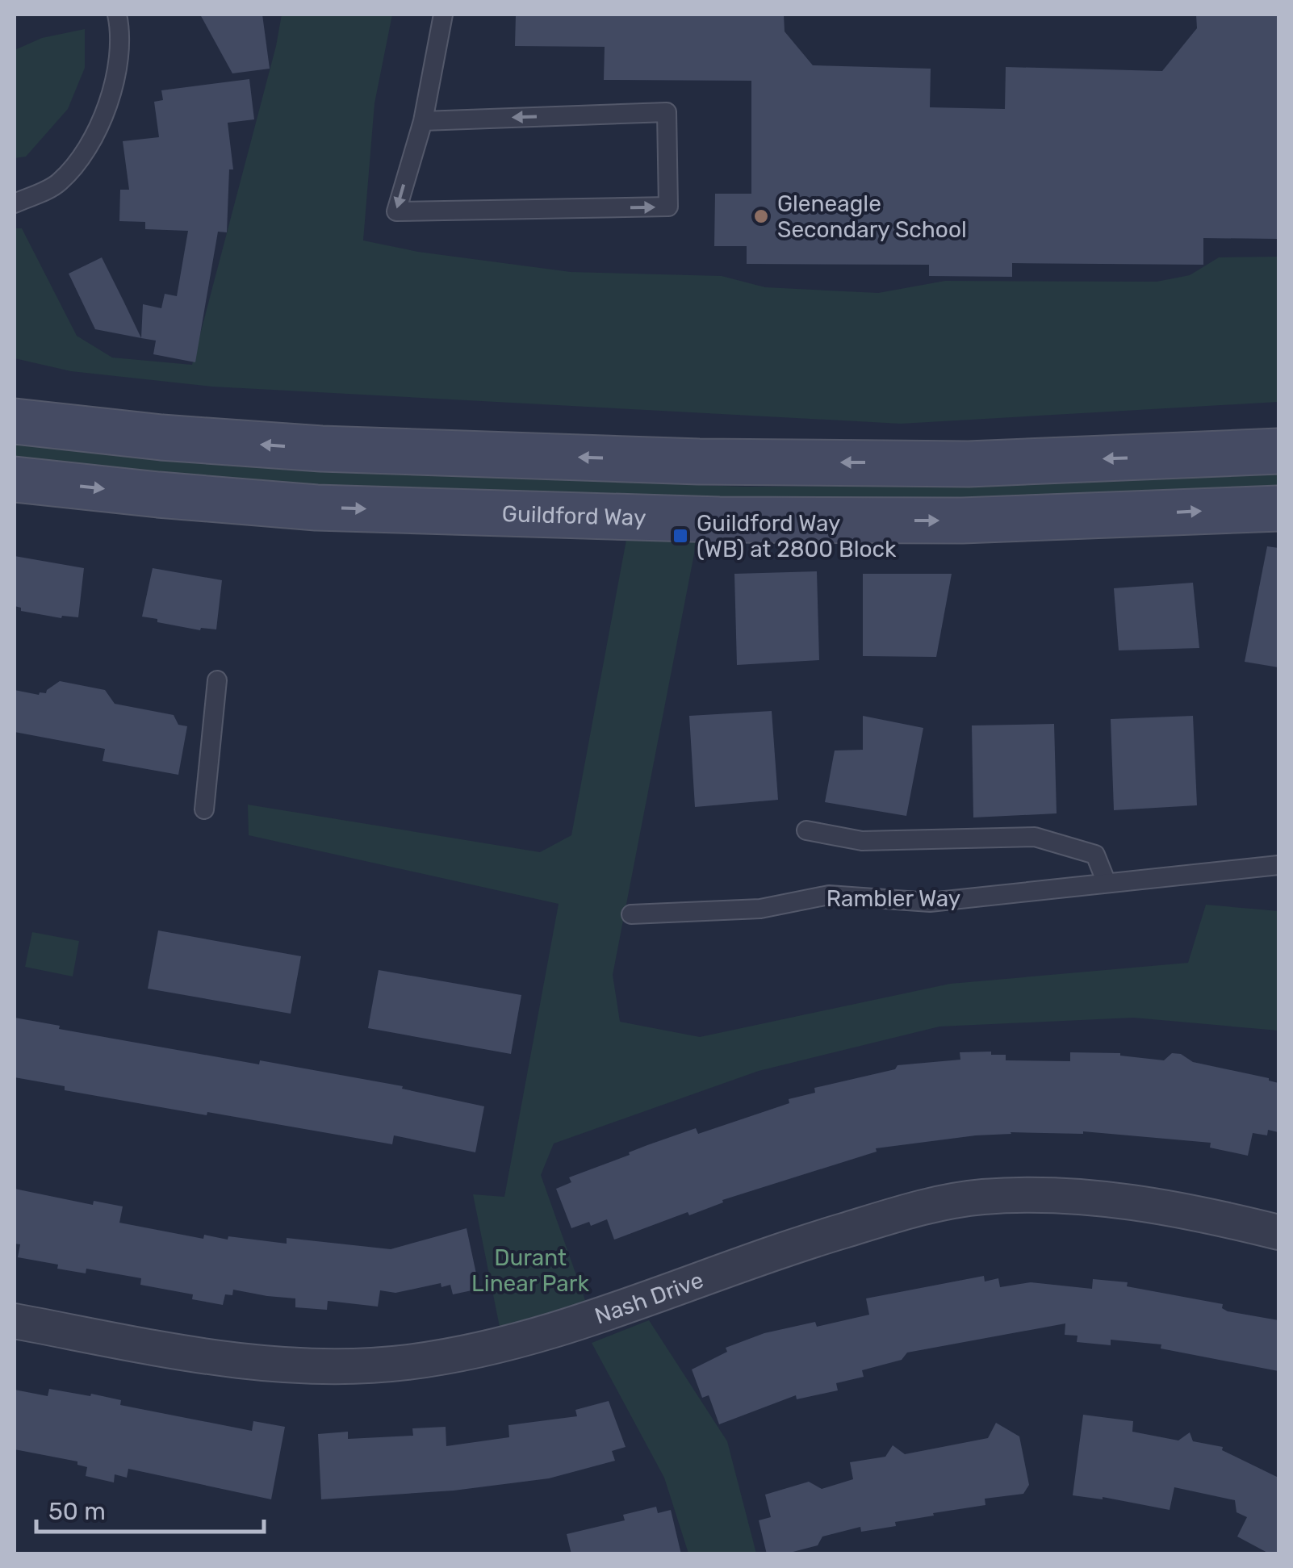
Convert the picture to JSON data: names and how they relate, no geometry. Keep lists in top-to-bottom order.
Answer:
{
  "streets": {
    "main road": ["Guildford Way"],
    "street": ["Nash Drive"],
    "lane": ["Rambler Way"]
  },
  "parks": ["Durant Linear Park"],
  "places": {
    "other": ["Gleneagle Secondary School"],
    "transit": ["Guildford Way (WB) at 2800 Block"]
  },
  "scale_bar": "50 m"
}
